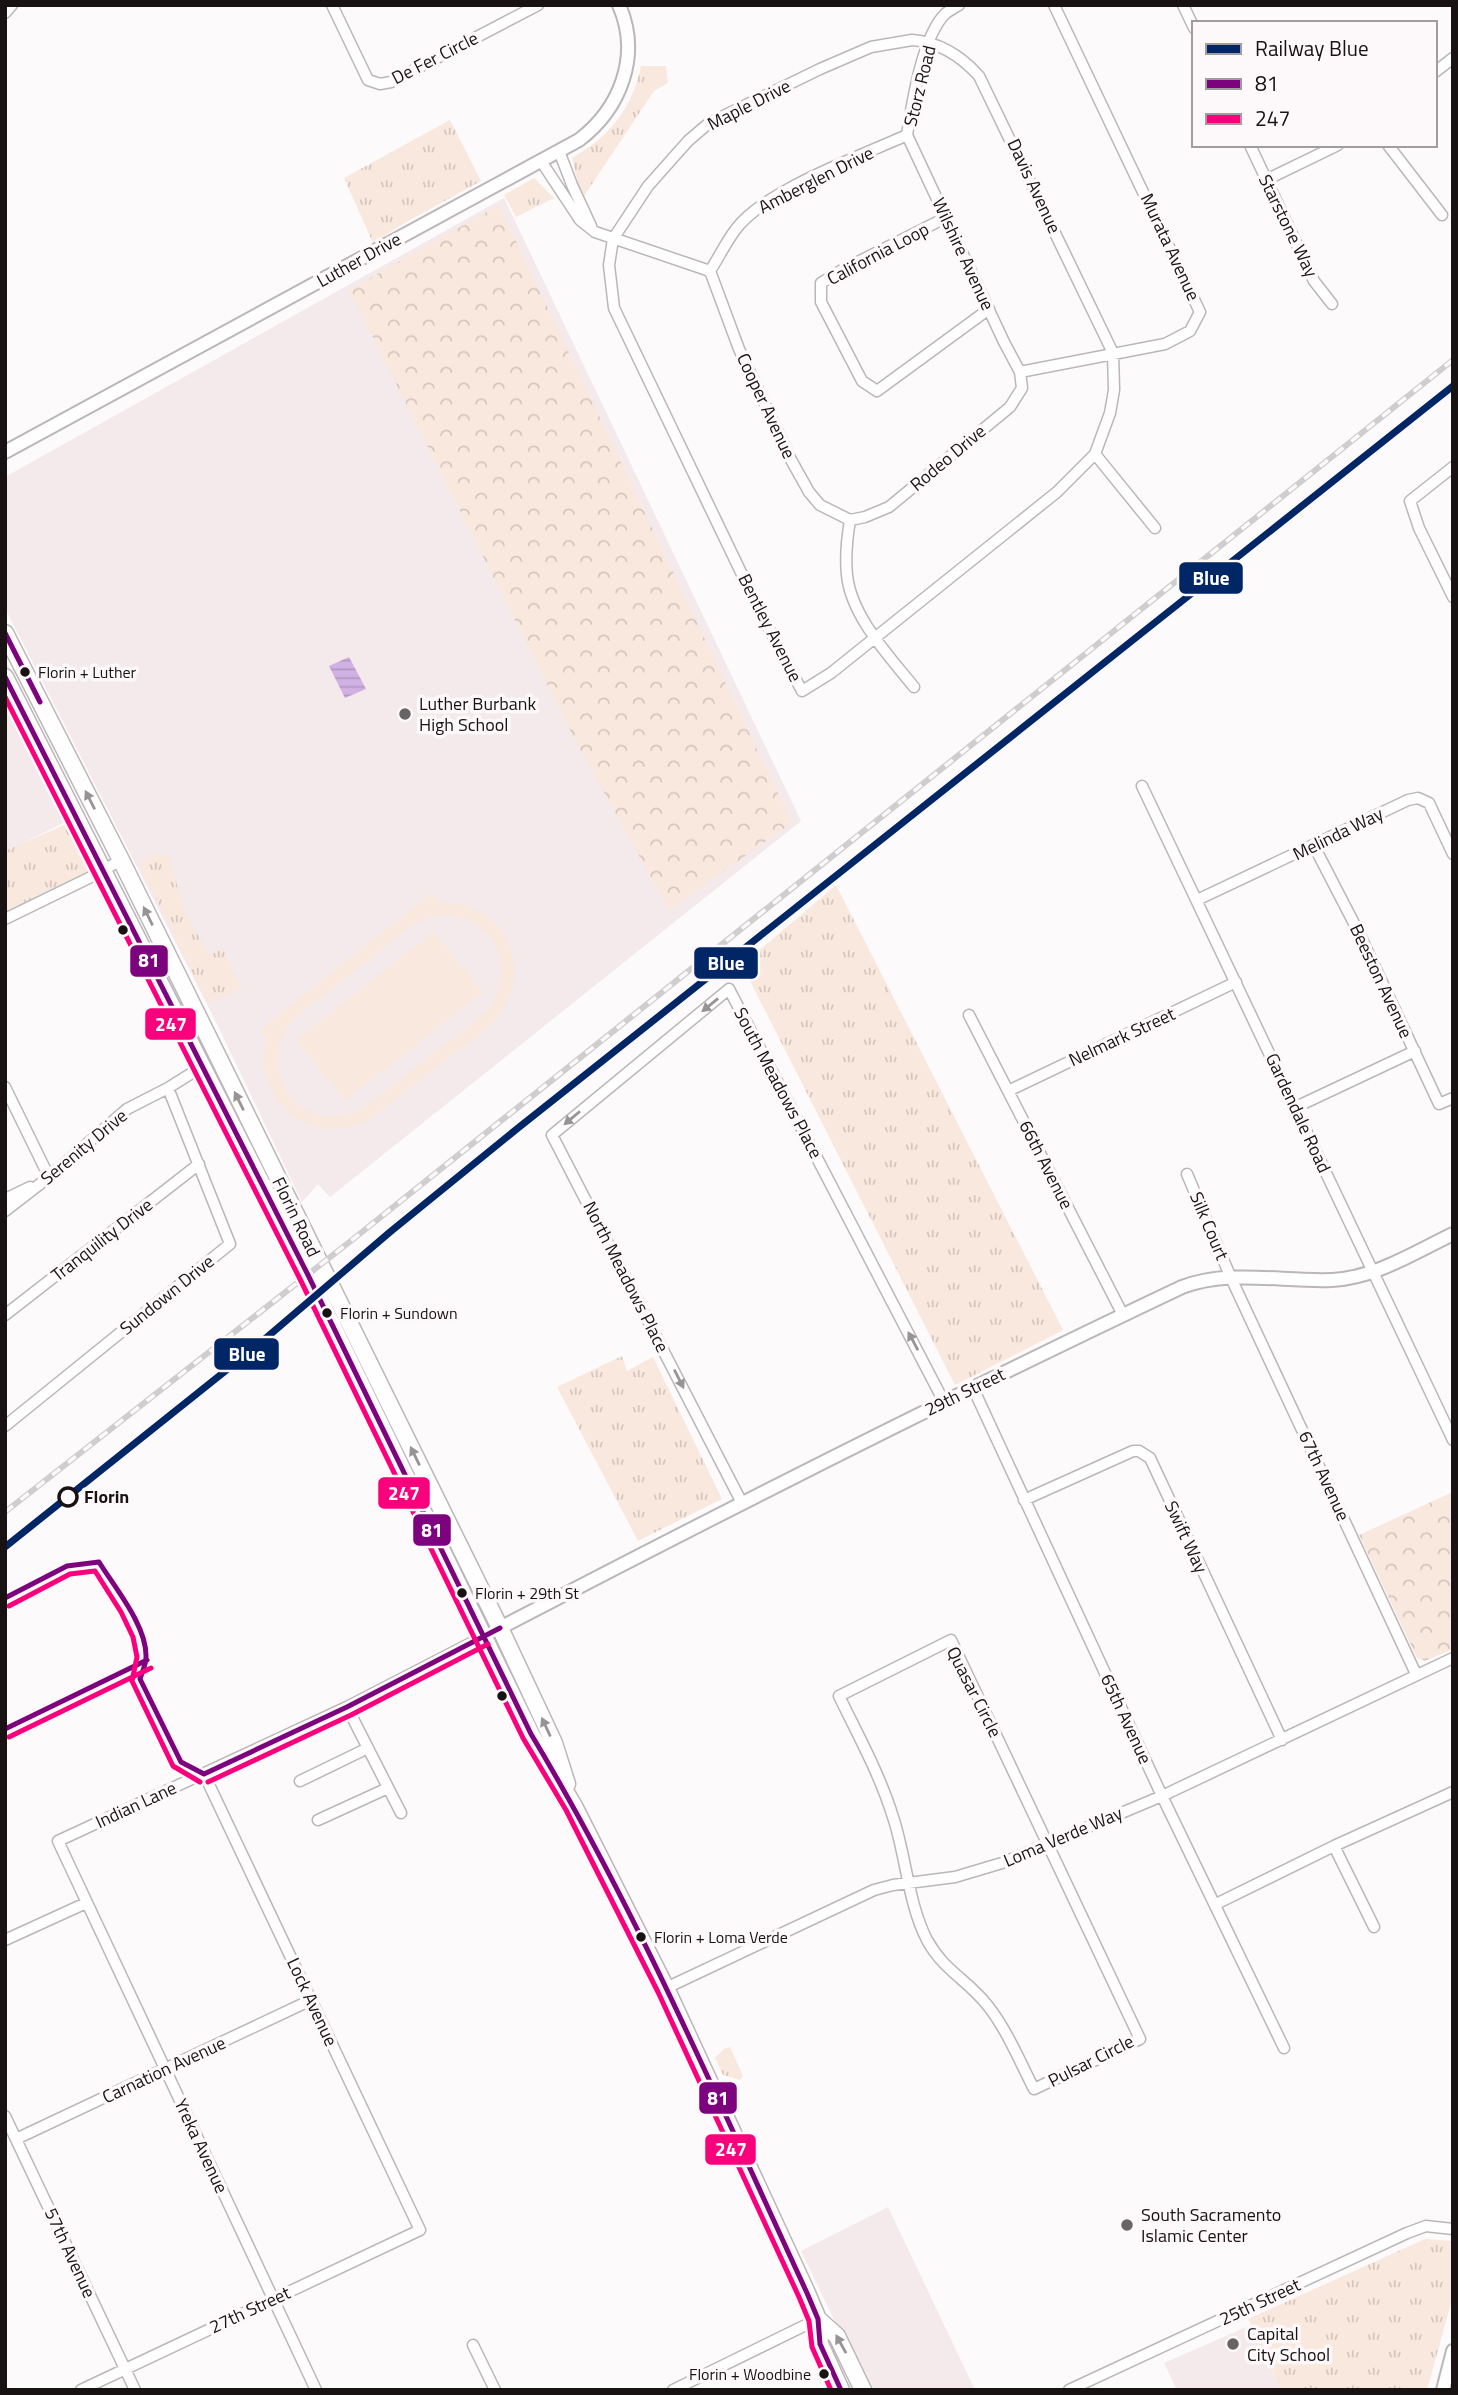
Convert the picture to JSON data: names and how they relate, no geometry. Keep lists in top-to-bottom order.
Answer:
{
  "streets": {
    "main road": ["Florin Road"],
    "street": [
      "De Fer Circle",
      "Storz Road",
      "Maple Drive",
      "Amberglen Drive",
      "Davis Avenue",
      "Starstone Way",
      "Murata Avenue",
      "California Loop",
      "Wilshire Avenue",
      "Luther Drive",
      "Cooper Avenue",
      "Rodeo Drive",
      "Bentley Avenue",
      "Melinda Way",
      "Beeston Avenue",
      "Nelmark Street",
      "South Meadows Place",
      "Gardendale Road",
      "Serenity Drive",
      "66th Avenue",
      "Silk Court",
      "Tranquility Drive",
      "North Meadows Place",
      "Sundown Drive",
      "29th Street",
      "67th Avenue",
      "Swift Way",
      "Quasar Circle",
      "65th Avenue",
      "Indian Lane",
      "Loma Verde Way",
      "Lock Avenue",
      "Pulsar Circle",
      "Carnation Avenue",
      "Yreka Avenue",
      "57th Avenue",
      "25th Street",
      "27th Street"
    ]
  },
  "crossings": [
    ["Storz Road", "Maple Drive"],
    ["Storz Road", "Amberglen Drive"],
    ["Storz Road", "Davis Avenue"],
    ["Storz Road", "Wilshire Avenue"],
    ["Maple Drive", "Davis Avenue"],
    ["Maple Drive", "Bentley Avenue"],
    ["Amberglen Drive", "Wilshire Avenue"],
    ["Amberglen Drive", "Cooper Avenue"],
    ["Davis Avenue", "Murata Avenue"],
    ["Davis Avenue", "Bentley Avenue"],
    ["Murata Avenue", "Wilshire Avenue"],
    ["Murata Avenue", "Rodeo Drive"],
    ["Murata Avenue", "Bentley Avenue"],
    ["California Loop", "Wilshire Avenue"],
    ["Wilshire Avenue", "Rodeo Drive"],
    ["Cooper Avenue", "Rodeo Drive"],
    ["Melinda Way", "Beeston Avenue"],
    ["Melinda Way", "Gardendale Road"],
    ["Nelmark Street", "Gardendale Road"],
    ["Nelmark Street", "66th Avenue"],
    ["South Meadows Place", "North Meadows Place"],
    ["South Meadows Place", "29th Street"],
    ["Gardendale Road", "29th Street"],
    ["Serenity Drive", "Florin Road"],
    ["Serenity Drive", "Sundown Drive"],
    ["66th Avenue", "29th Street"],
    ["Florin Road", "29th Street"],
    ["Florin Road", "Indian Lane"],
    ["Florin Road", "Loma Verde Way"],
    ["Silk Court", "29th Street"],
    ["Silk Court", "67th Avenue"],
    ["Tranquility Drive", "Sundown Drive"],
    ["North Meadows Place", "29th Street"],
    ["29th Street", "67th Avenue"],
    ["29th Street", "65th Avenue"],
    ["29th Street", "Indian Lane"],
    ["67th Avenue", "Loma Verde Way"],
    ["Swift Way", "65th Avenue"],
    ["Swift Way", "Loma Verde Way"],
    ["Quasar Circle", "Loma Verde Way"],
    ["Quasar Circle", "Pulsar Circle"],
    ["65th Avenue", "Loma Verde Way"],
    ["Indian Lane", "Lock Avenue"],
    ["Indian Lane", "Yreka Avenue"],
    ["Loma Verde Way", "Pulsar Circle"],
    ["Lock Avenue", "Carnation Avenue"],
    ["Lock Avenue", "27th Street"],
    ["Carnation Avenue", "Yreka Avenue"],
    ["Carnation Avenue", "57th Avenue"],
    ["Yreka Avenue", "27th Street"],
    ["57th Avenue", "27th Street"]
  ],
  "one_way": ["North Meadows Place"],
  "places": [
    "Florin + Luther",
    "Luther Burbank High School",
    "Florin + Sundown",
    "Florin",
    "Florin + 29th St",
    "Florin + Loma Verde",
    "South Sacramento Islamic Center",
    "Capital City School",
    "Florin + Woodbine"
  ],
  "lines": ["rail line Blue", "transit line 81", "transit line 247"],
  "legend": ["Railway Blue", "81", "247"]
}
